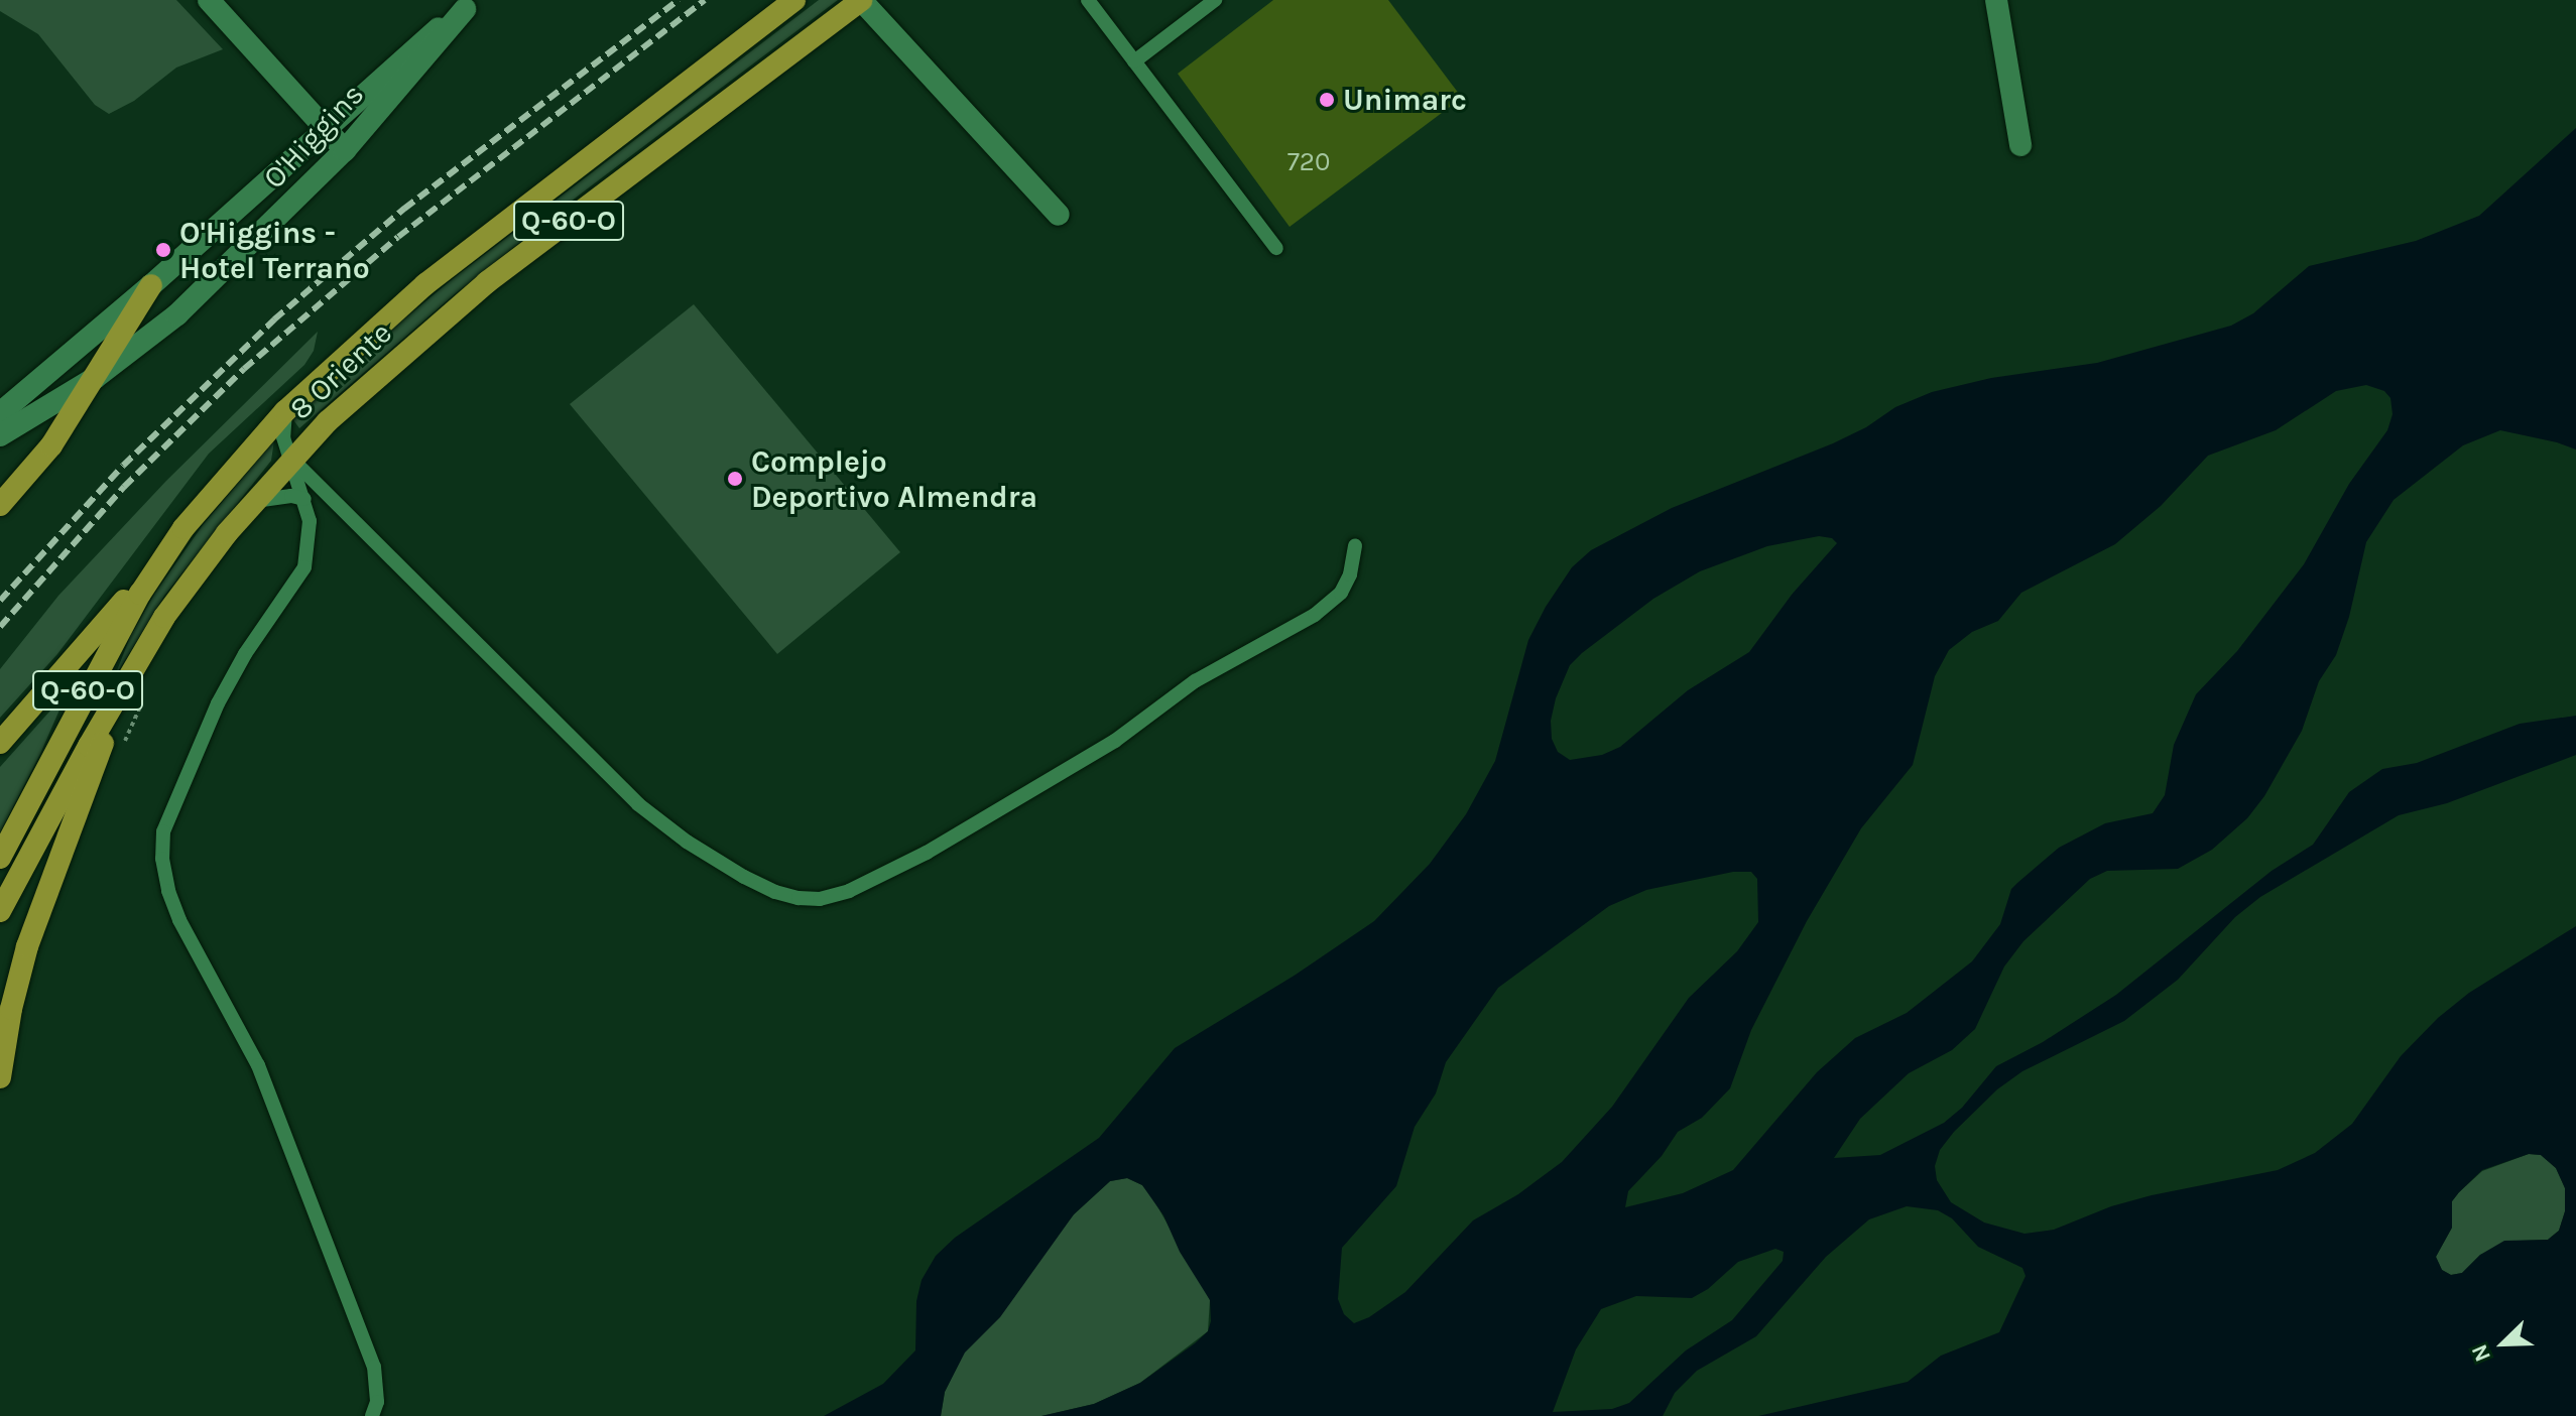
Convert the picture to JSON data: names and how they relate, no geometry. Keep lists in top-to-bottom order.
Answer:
{
  "streets": {
    "main road": ["O'Higgins", "Q-60-O", "8 Oriente"]
  },
  "places": ["Unimarc", "O'Higgins - Hotel Terrano", "Complejo Deportivo Almendra"],
  "house_numbers": ["720"],
  "north": "bottom left"
}
